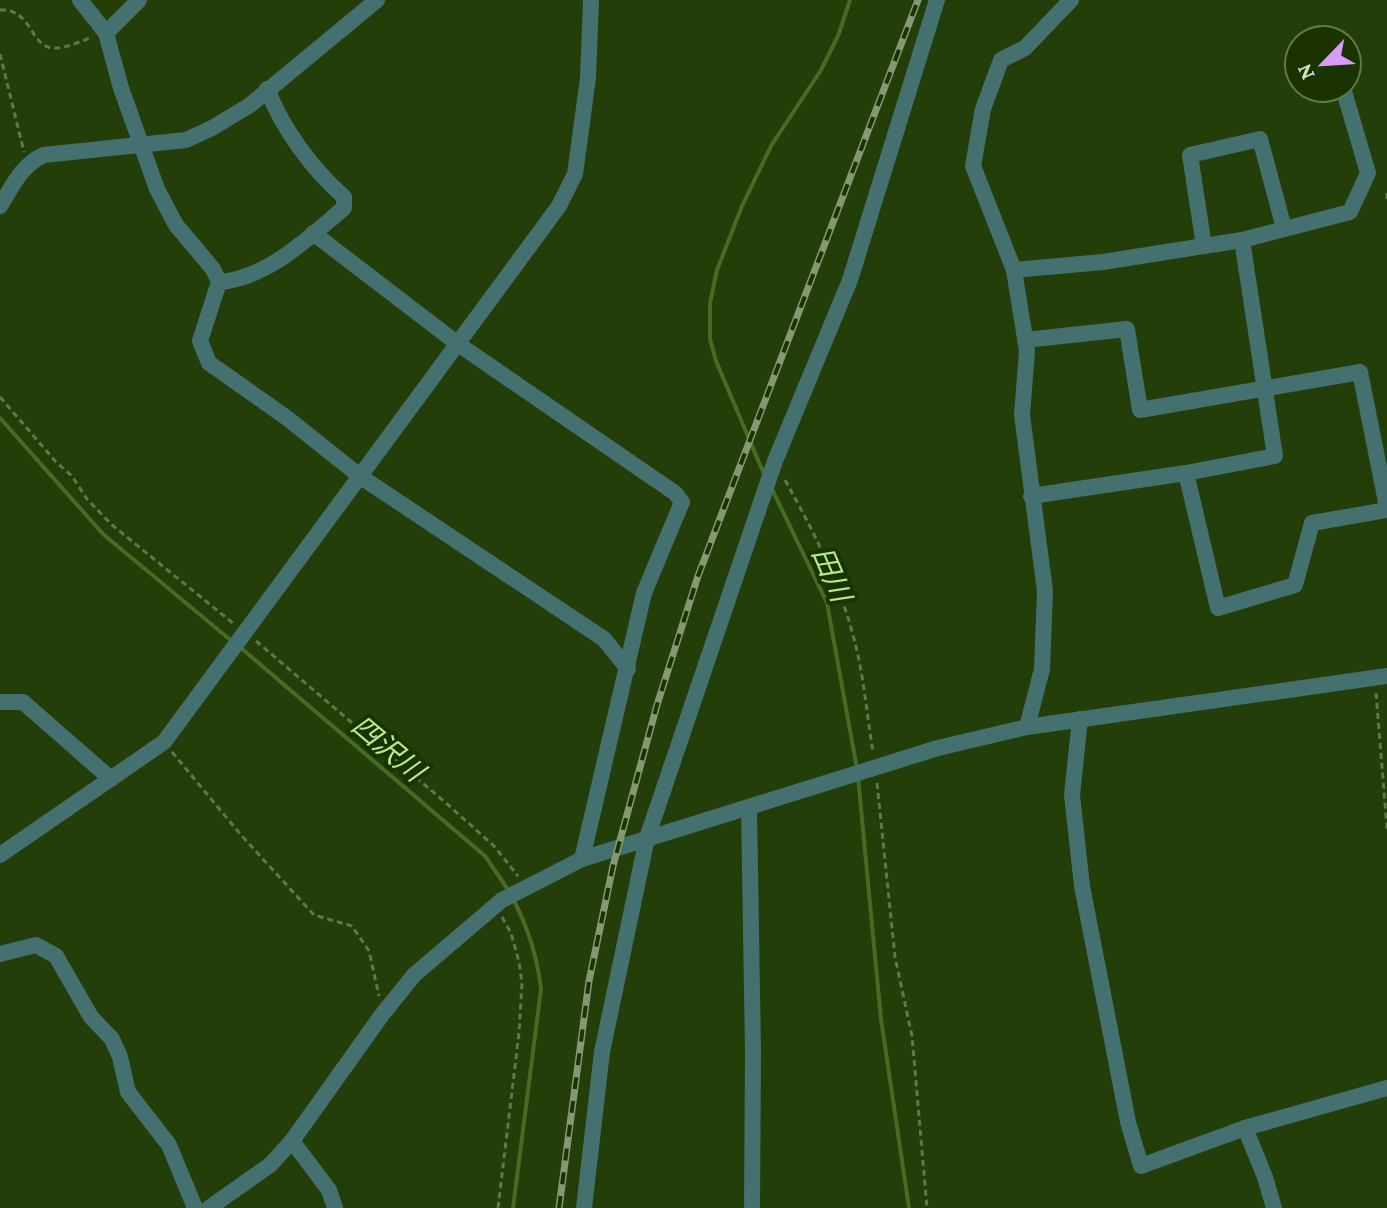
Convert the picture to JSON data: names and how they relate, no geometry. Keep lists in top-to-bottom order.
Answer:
{
  "water": ["田川", "四沢川"],
  "north": "bottom left"
}
